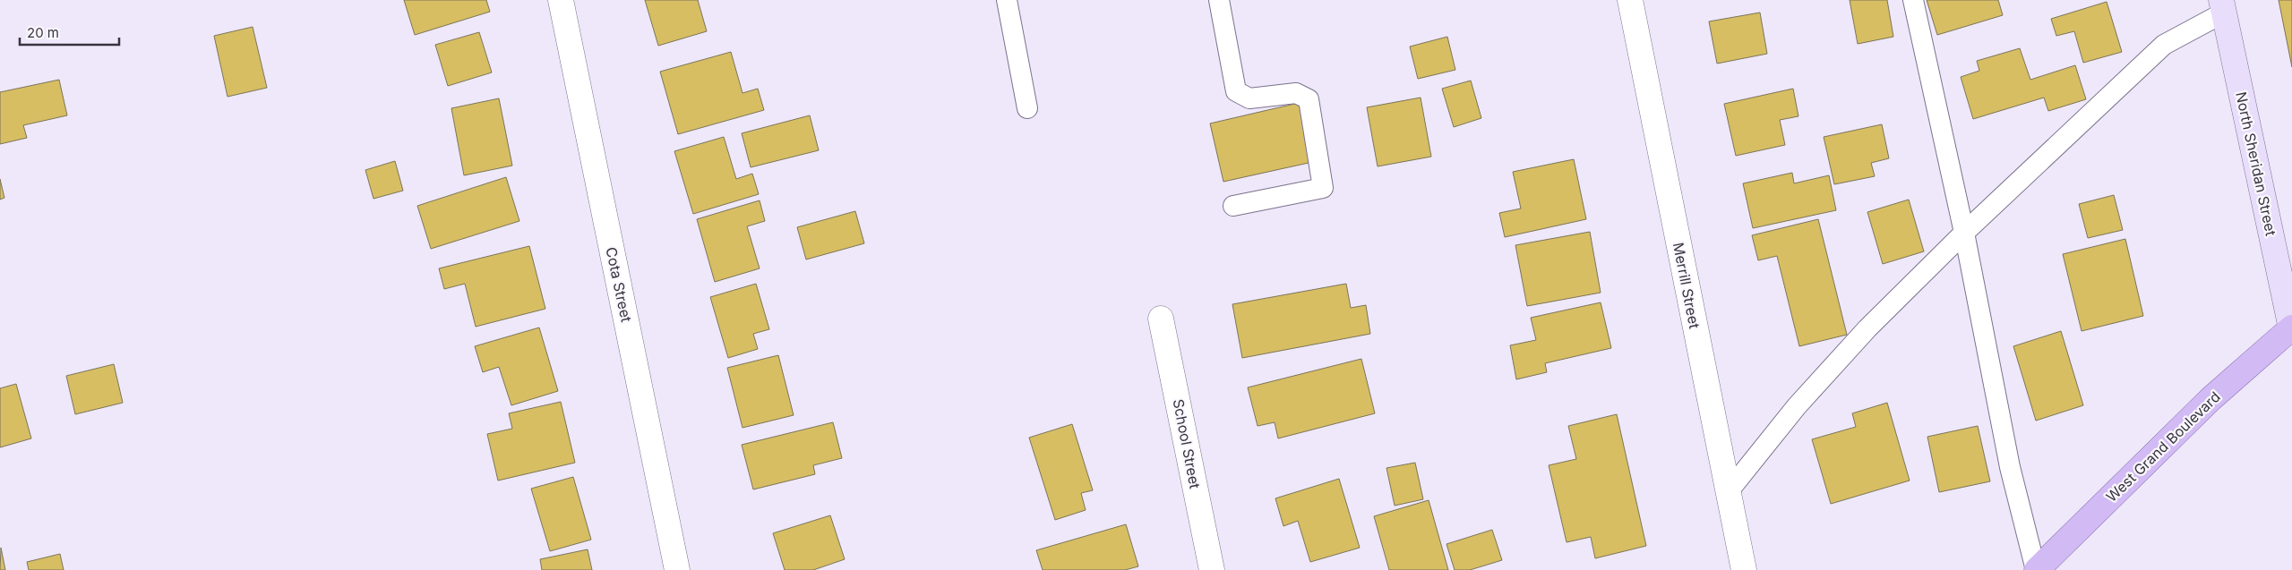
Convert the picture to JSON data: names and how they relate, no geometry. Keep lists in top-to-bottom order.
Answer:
{
  "streets": {
    "main road": ["West Grand Boulevard"],
    "street": [
      "North Sheridan Street",
      "Cota Street",
      "Merrill Street",
      "School Street"
    ]
  },
  "crossings": [
    ["North Sheridan Street", "West Grand Boulevard"]
  ],
  "scale_bar": "20 m"
}
